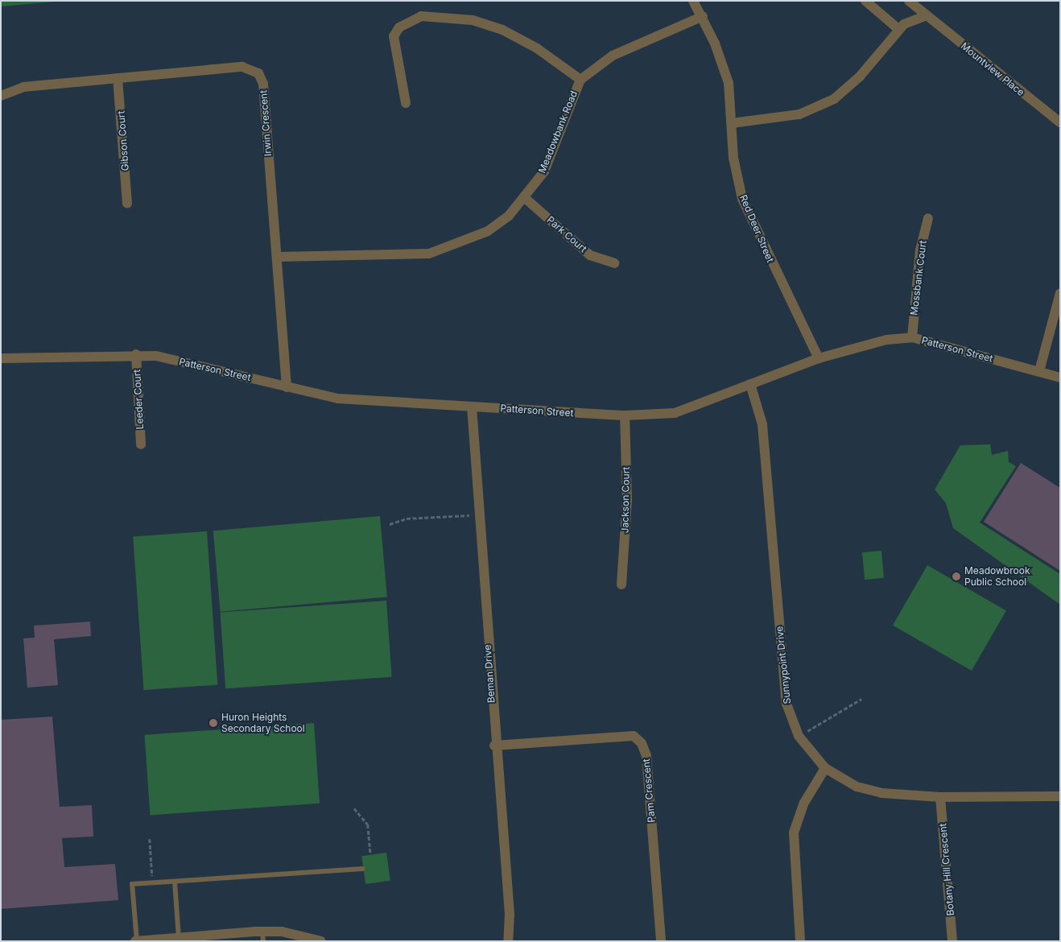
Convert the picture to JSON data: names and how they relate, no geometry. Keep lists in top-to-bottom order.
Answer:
{
  "streets": {
    "street": [
      "Mountview Place",
      "Irwin Crescent",
      "Meadowbank Road",
      "Gibson Court",
      "Red Deer Street",
      "Park Court",
      "Mossbank Court",
      "Patterson Street",
      "Leeder Court",
      "Jackson Court",
      "Sunnypoint Drive",
      "Beman Drive",
      "Pam Crescent",
      "Botany Hill Crescent"
    ]
  },
  "crossings": [
    ["Irwin Crescent", "Meadowbank Road"],
    ["Irwin Crescent", "Gibson Court"],
    ["Irwin Crescent", "Patterson Street"],
    ["Meadowbank Road", "Red Deer Street"],
    ["Meadowbank Road", "Park Court"],
    ["Red Deer Street", "Patterson Street"],
    ["Mossbank Court", "Patterson Street"],
    ["Patterson Street", "Leeder Court"],
    ["Patterson Street", "Jackson Court"],
    ["Patterson Street", "Sunnypoint Drive"],
    ["Patterson Street", "Beman Drive"],
    ["Sunnypoint Drive", "Botany Hill Crescent"],
    ["Beman Drive", "Pam Crescent"]
  ],
  "places": ["Meadowbrook Public School", "Huron Heights Secondary School"]
}
